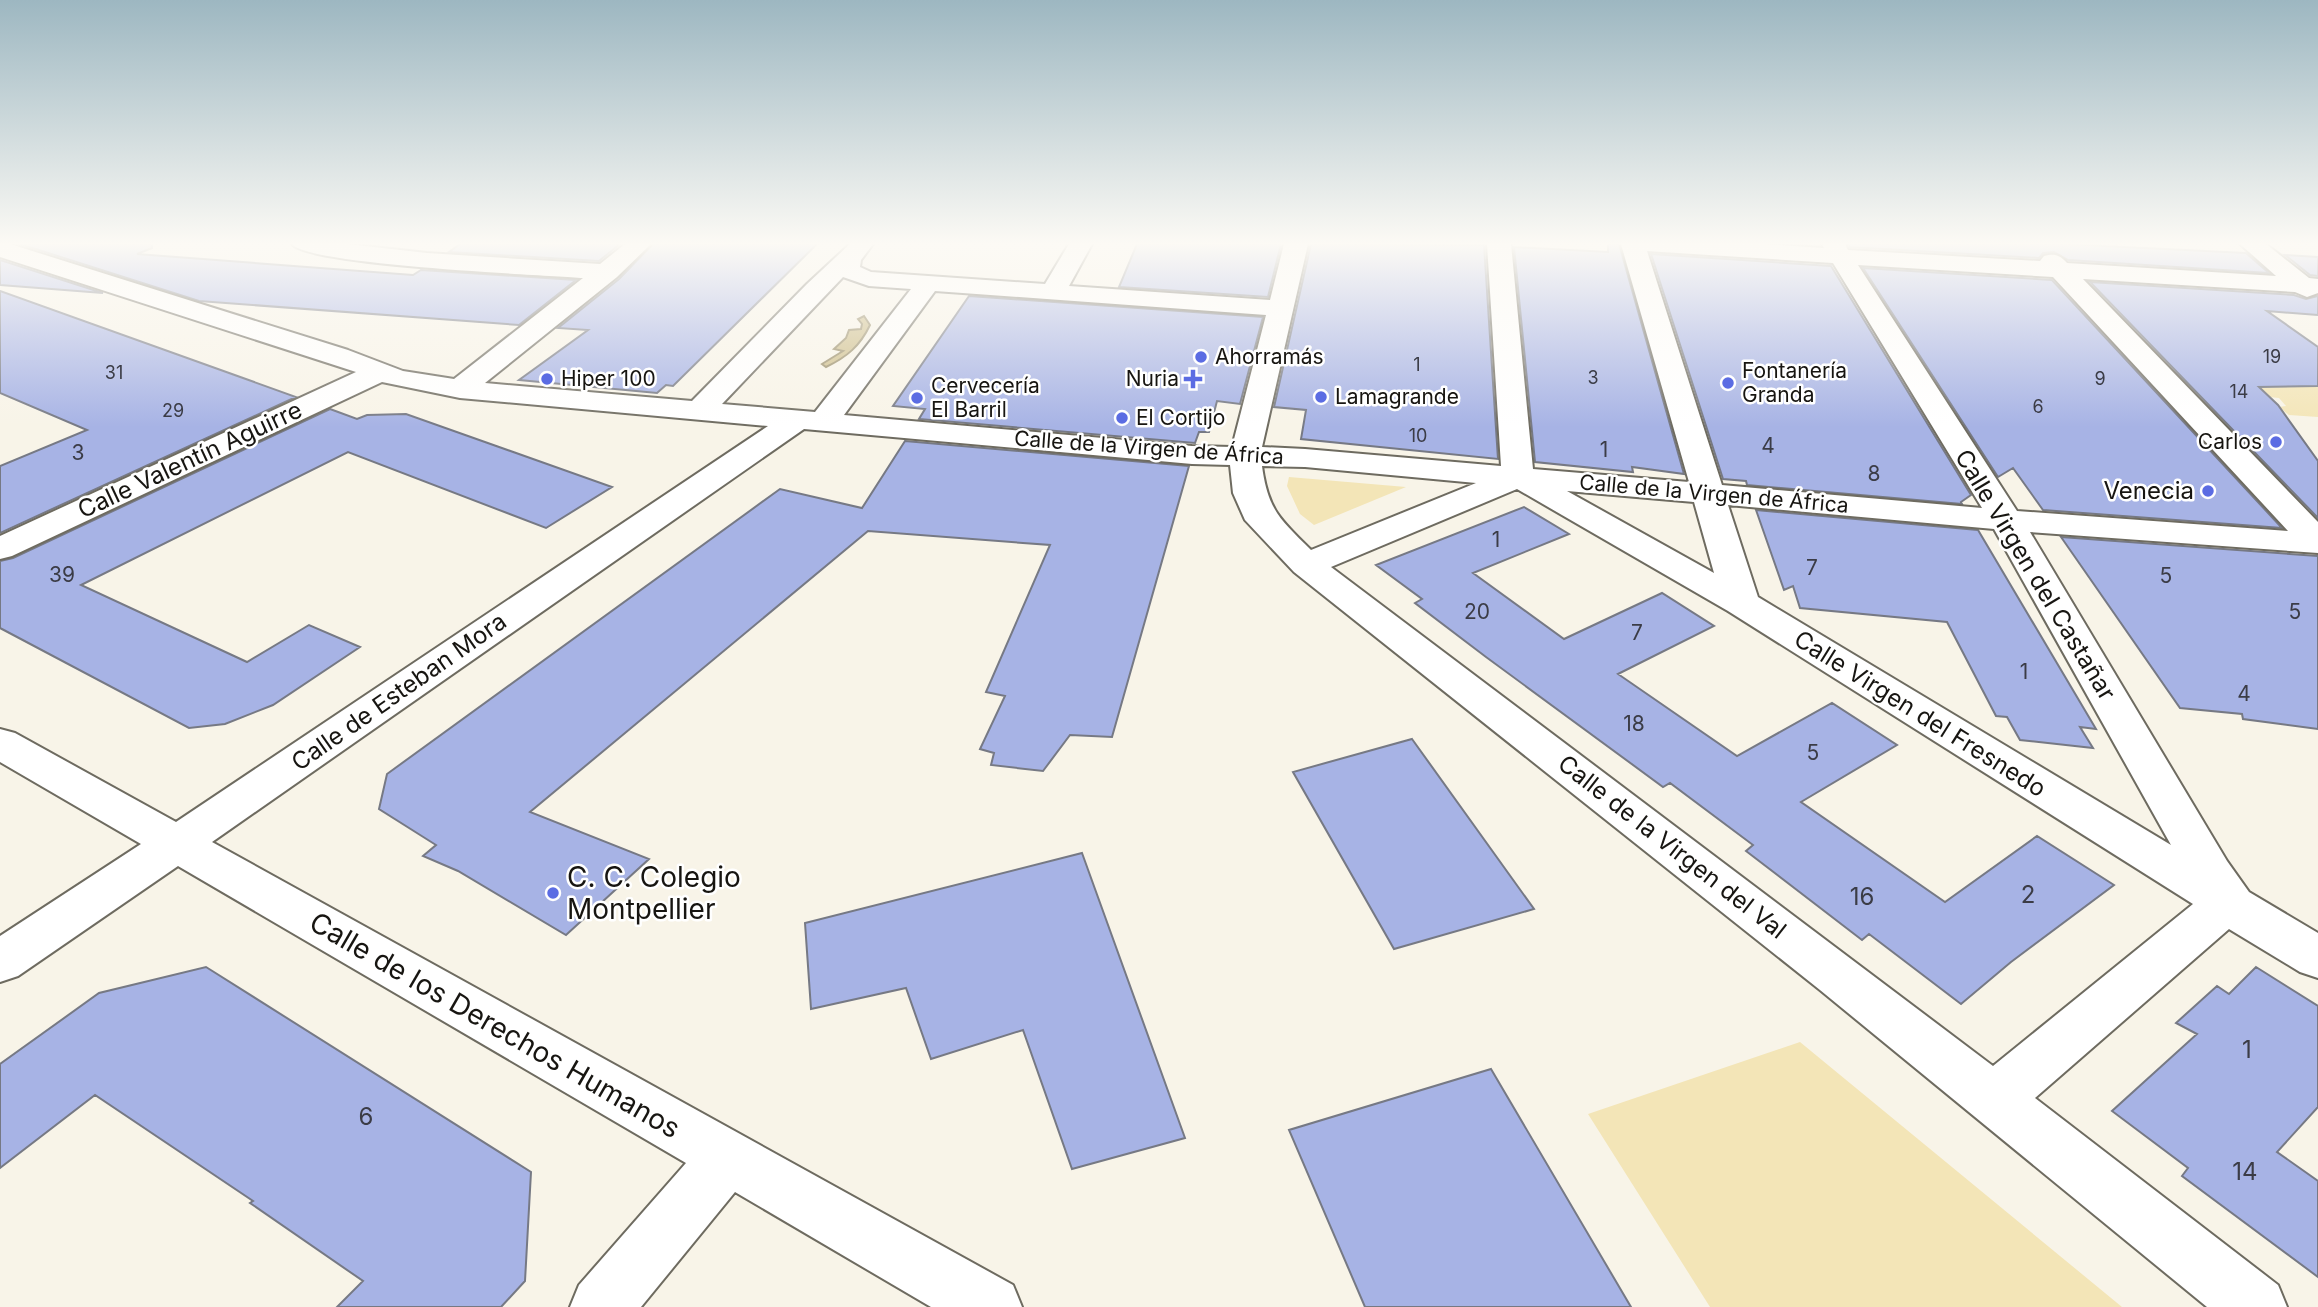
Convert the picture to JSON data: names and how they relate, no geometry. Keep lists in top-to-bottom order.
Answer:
{
  "streets": {
    "street": [
      "Calle de la Virgen de África",
      "Calle Valentín Aguirre",
      "Calle Virgen del Castañar",
      "Calle de Esteban Mora",
      "Calle Virgen del Fresnedo",
      "Calle de la Virgen del Val",
      "Calle de los Derechos Humanos"
    ]
  },
  "crossings": [
    ["Calle de la Virgen de África", "Calle Valentín Aguirre"],
    ["Calle de la Virgen de África", "Calle Virgen del Castañar"],
    ["Calle de la Virgen de África", "Calle de Esteban Mora"],
    ["Calle de la Virgen de África", "Calle Virgen del Fresnedo"],
    ["Calle de la Virgen de África", "Calle de la Virgen del Val"],
    ["Calle Virgen del Castañar", "Calle Virgen del Fresnedo"],
    ["Calle de Esteban Mora", "Calle de los Derechos Humanos"]
  ],
  "places": {
    "other": [
      "Ahorramás",
      "Hiper 100",
      "Fontanería Granda",
      "Lamagrande",
      "Cervecería El Barril",
      "El Cortijo",
      "Carlos",
      "Venecia",
      "C. C. Colegio Montpellier"
    ],
    "health": ["Nuria"]
  },
  "house_numbers": [
    "19",
    "1",
    "31",
    "3",
    "9",
    "14",
    "6",
    "29",
    "10",
    "4",
    "1",
    "3",
    "8",
    "1",
    "7",
    "39",
    "5",
    "20",
    "5",
    "7",
    "1",
    "4",
    "18",
    "5",
    "2",
    "16",
    "1",
    "6",
    "14"
  ]
}
